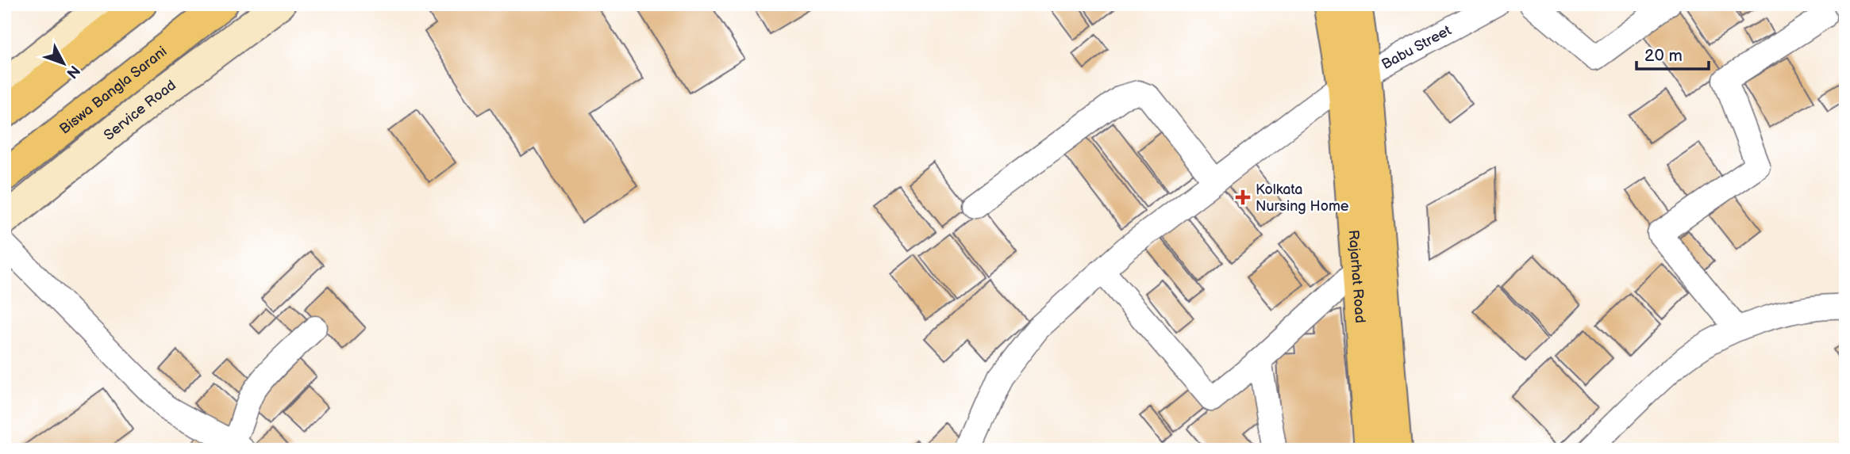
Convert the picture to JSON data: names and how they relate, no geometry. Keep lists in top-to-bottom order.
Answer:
{
  "streets": {
    "main road": ["Biswa Bangla Sarani", "Rajarhat Road"],
    "street": ["Babu Street", "Service Road"]
  },
  "crossings": [
    ["Babu Street", "Rajarhat Road"]
  ],
  "places": {
    "health": ["Kolkata Nursing Home"]
  },
  "scale_bar": "20 m",
  "north": "bottom right"
}
